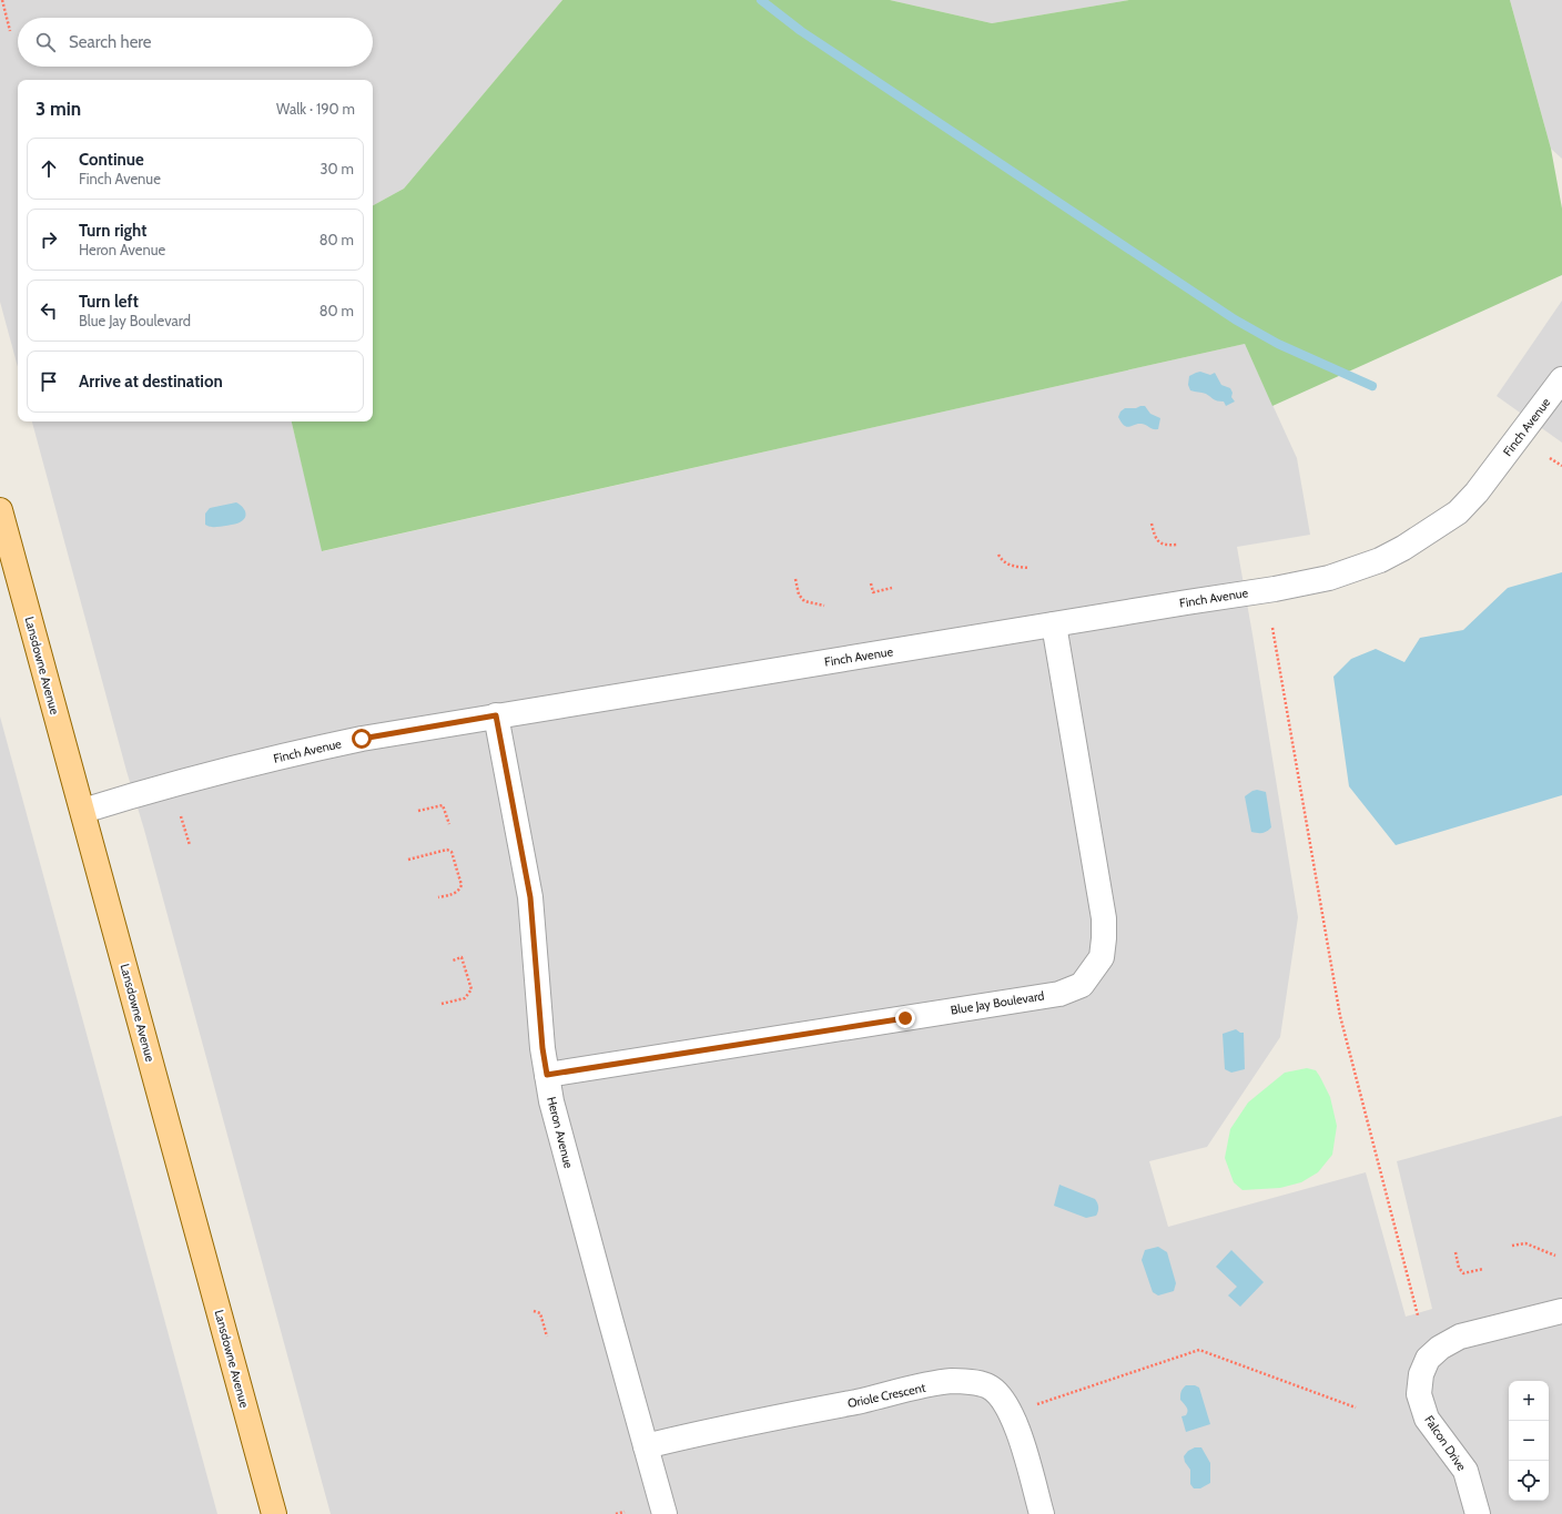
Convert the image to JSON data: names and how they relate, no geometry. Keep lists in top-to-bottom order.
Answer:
{
  "streets": {
    "main road": ["Lansdowne Avenue"],
    "street": [
      "Finch Avenue",
      "Blue Jay Boulevard",
      "Heron Avenue",
      "Oriole Crescent",
      "Falcon Drive"
    ]
  },
  "crossings": [
    ["Finch Avenue", "Lansdowne Avenue"],
    ["Finch Avenue", "Blue Jay Boulevard"],
    ["Finch Avenue", "Heron Avenue"],
    ["Blue Jay Boulevard", "Heron Avenue"],
    ["Heron Avenue", "Oriole Crescent"]
  ],
  "page": {
    "search": "Search here",
    "heading": ["3 min", "Walk · 190 m"],
    "list": [
      ["Continue", "Finch Avenue", "30 m"],
      ["Turn right", "Heron Avenue", "80 m"],
      ["Turn left", "Blue Jay Boulevard", "80 m"],
      "Arrive at destination"
    ],
    "map_buttons": ["+", "−"]
  }
}
